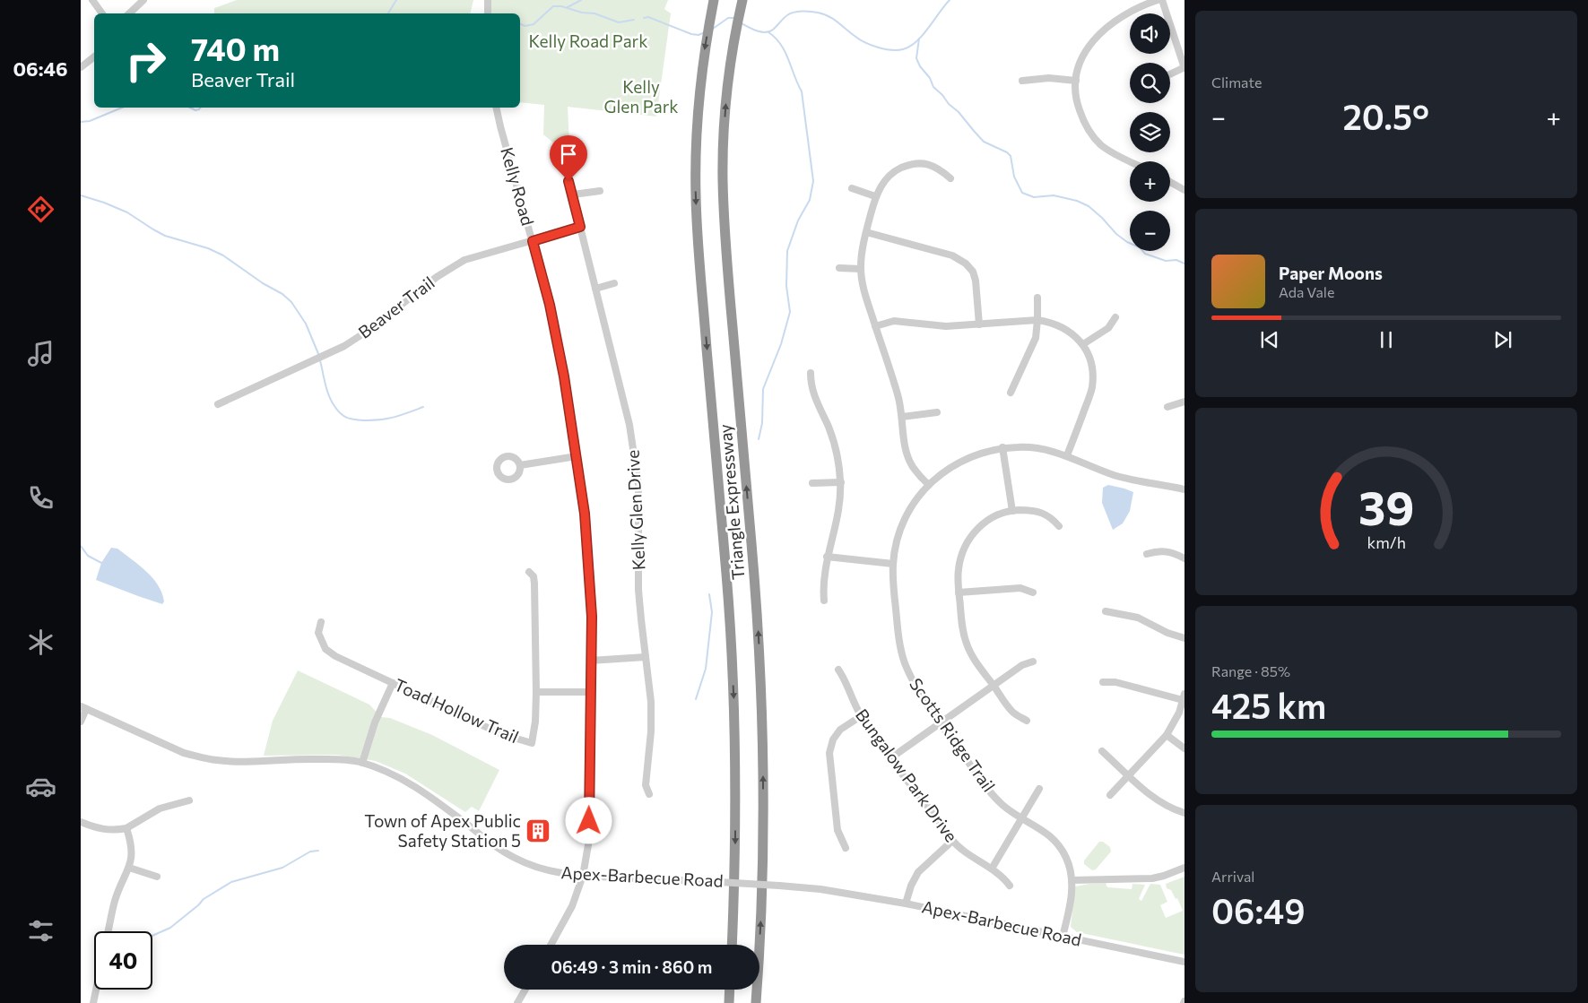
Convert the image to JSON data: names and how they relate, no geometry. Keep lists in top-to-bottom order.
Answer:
{
  "streets": {
    "highway": ["Triangle Expressway"],
    "street": [
      "Kelly Road",
      "Beaver Trail",
      "Kelly Glen Drive",
      "Toad Hollow Trail",
      "Scotts Ridge Trail",
      "Bungalow Park Drive",
      "Apex-Barbecue Road"
    ]
  },
  "crossings": [
    ["Kelly Road", "Beaver Trail"],
    ["Kelly Road", "Apex-Barbecue Road"],
    ["Beaver Trail", "Kelly Glen Drive"],
    ["Scotts Ridge Trail", "Apex-Barbecue Road"]
  ],
  "parks": ["Kelly Road Park", "Kelly Glen Park"],
  "places": {
    "building": ["Town of Apex Public Safety Station 5"]
  },
  "page": {
    "tabs": "06:46",
    "tile": [
      "Climate",
      ["Range · 85%", "425 km"],
      ["Arrival", "06:49"]
    ],
    "map_buttons": ["+", "−"],
    "turn": ["740 m", "Beaver Trail"],
    "heat": ["−", "20.5°", "+"],
    "song": ["Paper Moons", "Ada Vale"],
    "limit": "40",
    "trip": "06:49 · 3 min · 860 m",
    "gauge": ["39", "km/h"]
  }
}
